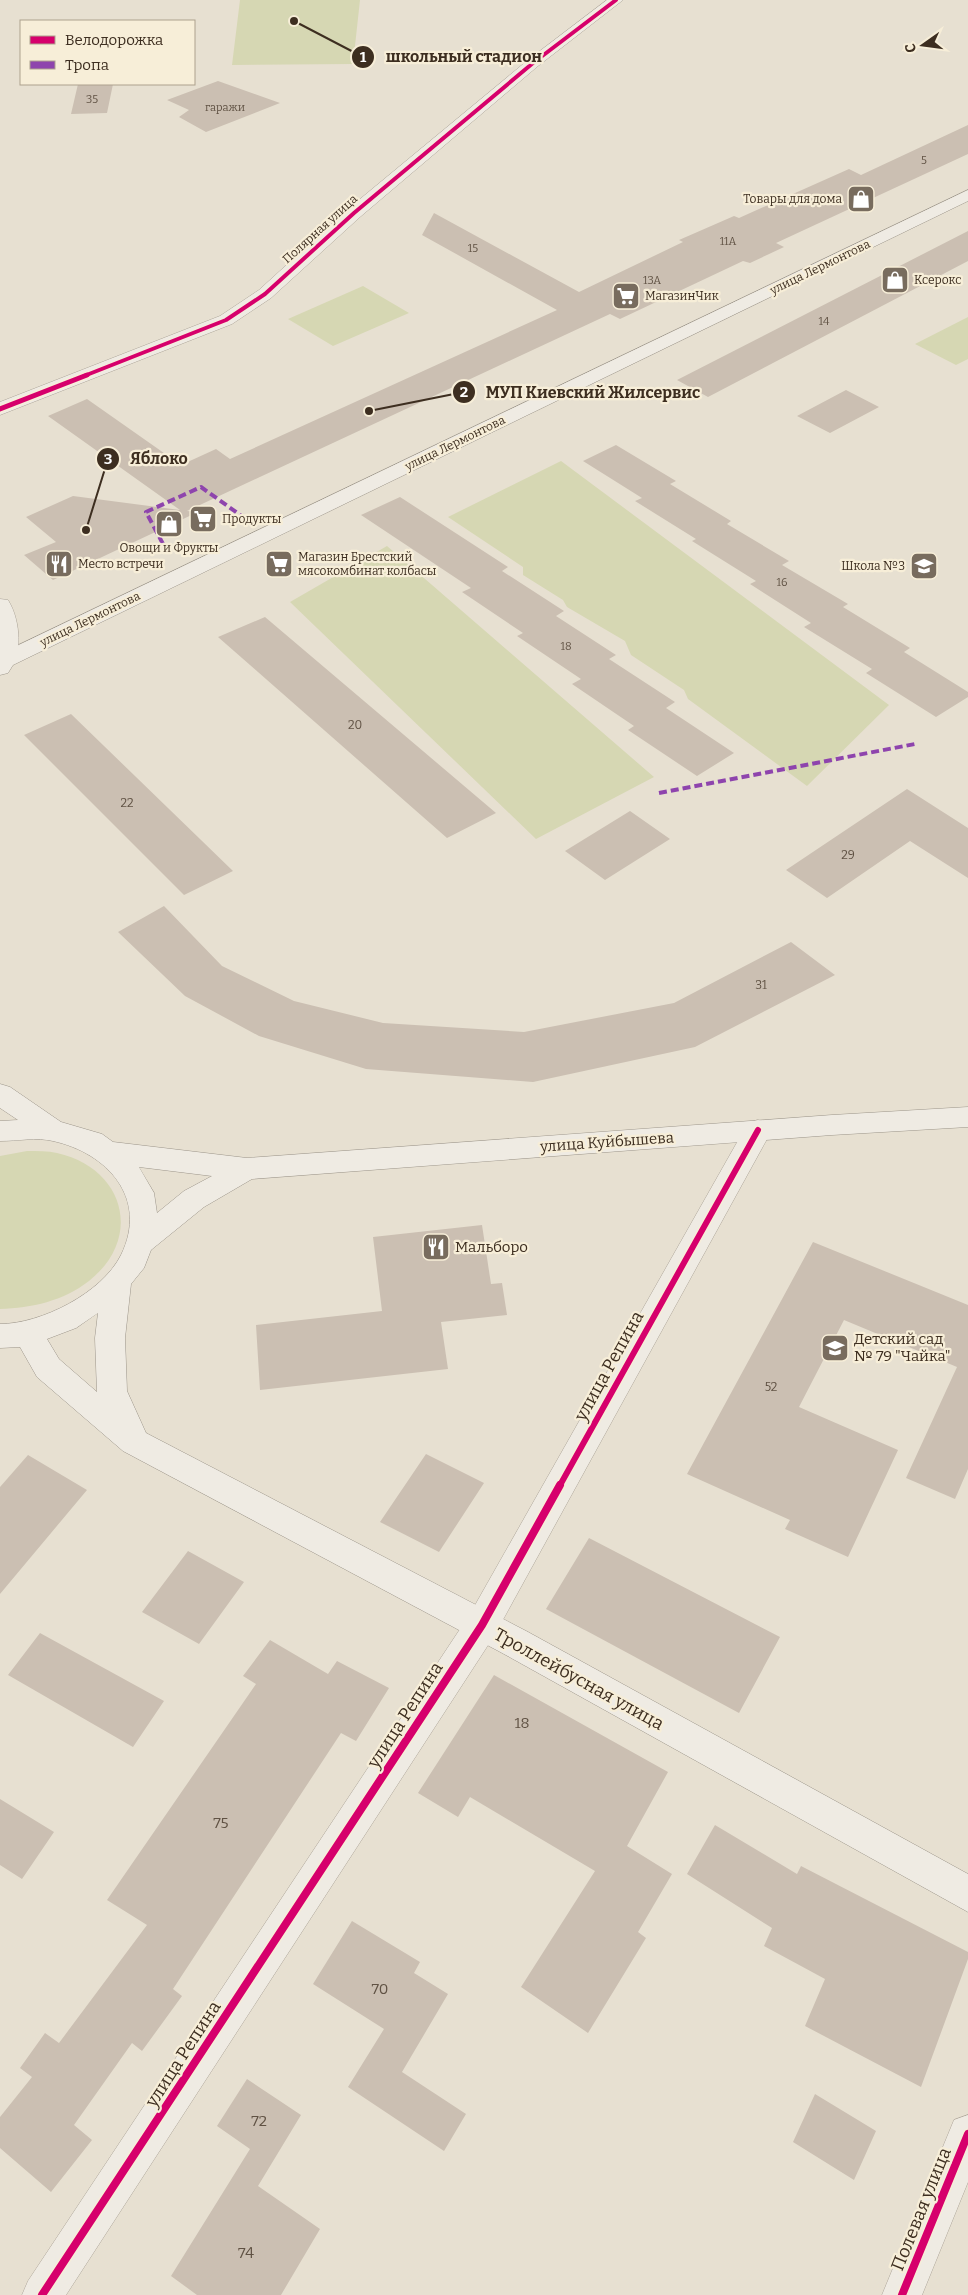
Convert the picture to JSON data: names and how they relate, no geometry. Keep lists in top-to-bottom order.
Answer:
{
  "streets": {
    "main road": [
      "Полярная улица",
      "улица Лермонтова",
      "улица Куйбышева",
      "улица Репина",
      "Троллейбусная улица",
      "Полевая улица"
    ]
  },
  "crossings": [
    ["улица Куйбышева", "улица Репина"],
    ["улица Репина", "Троллейбусная улица"]
  ],
  "places": {
    "other": ["школьный стадион", "МУП Киевский Жилсервис", "Яблоко"],
    "shop": ["Товары для дома", "Ксерокс", "Овощи и Фрукты"],
    "supermarket": ["МагазинЧик", "Продукты", "Магазин Брестский мясокомбинат колбасы"],
    "restaurant": ["Место встречи", "Мальборо"],
    "school or university": ["Школа №3", "Детский сад № 79 \"Чайка\""]
  },
  "house_numbers": [
    "35",
    "гаражи",
    "5",
    "11А",
    "15",
    "13А",
    "14",
    "16",
    "18",
    "20",
    "22",
    "29",
    "31",
    "52",
    "18",
    "75",
    "70",
    "72",
    "74"
  ],
  "legend": ["Велодорожка", "Тропа"],
  "north": "left"
}
